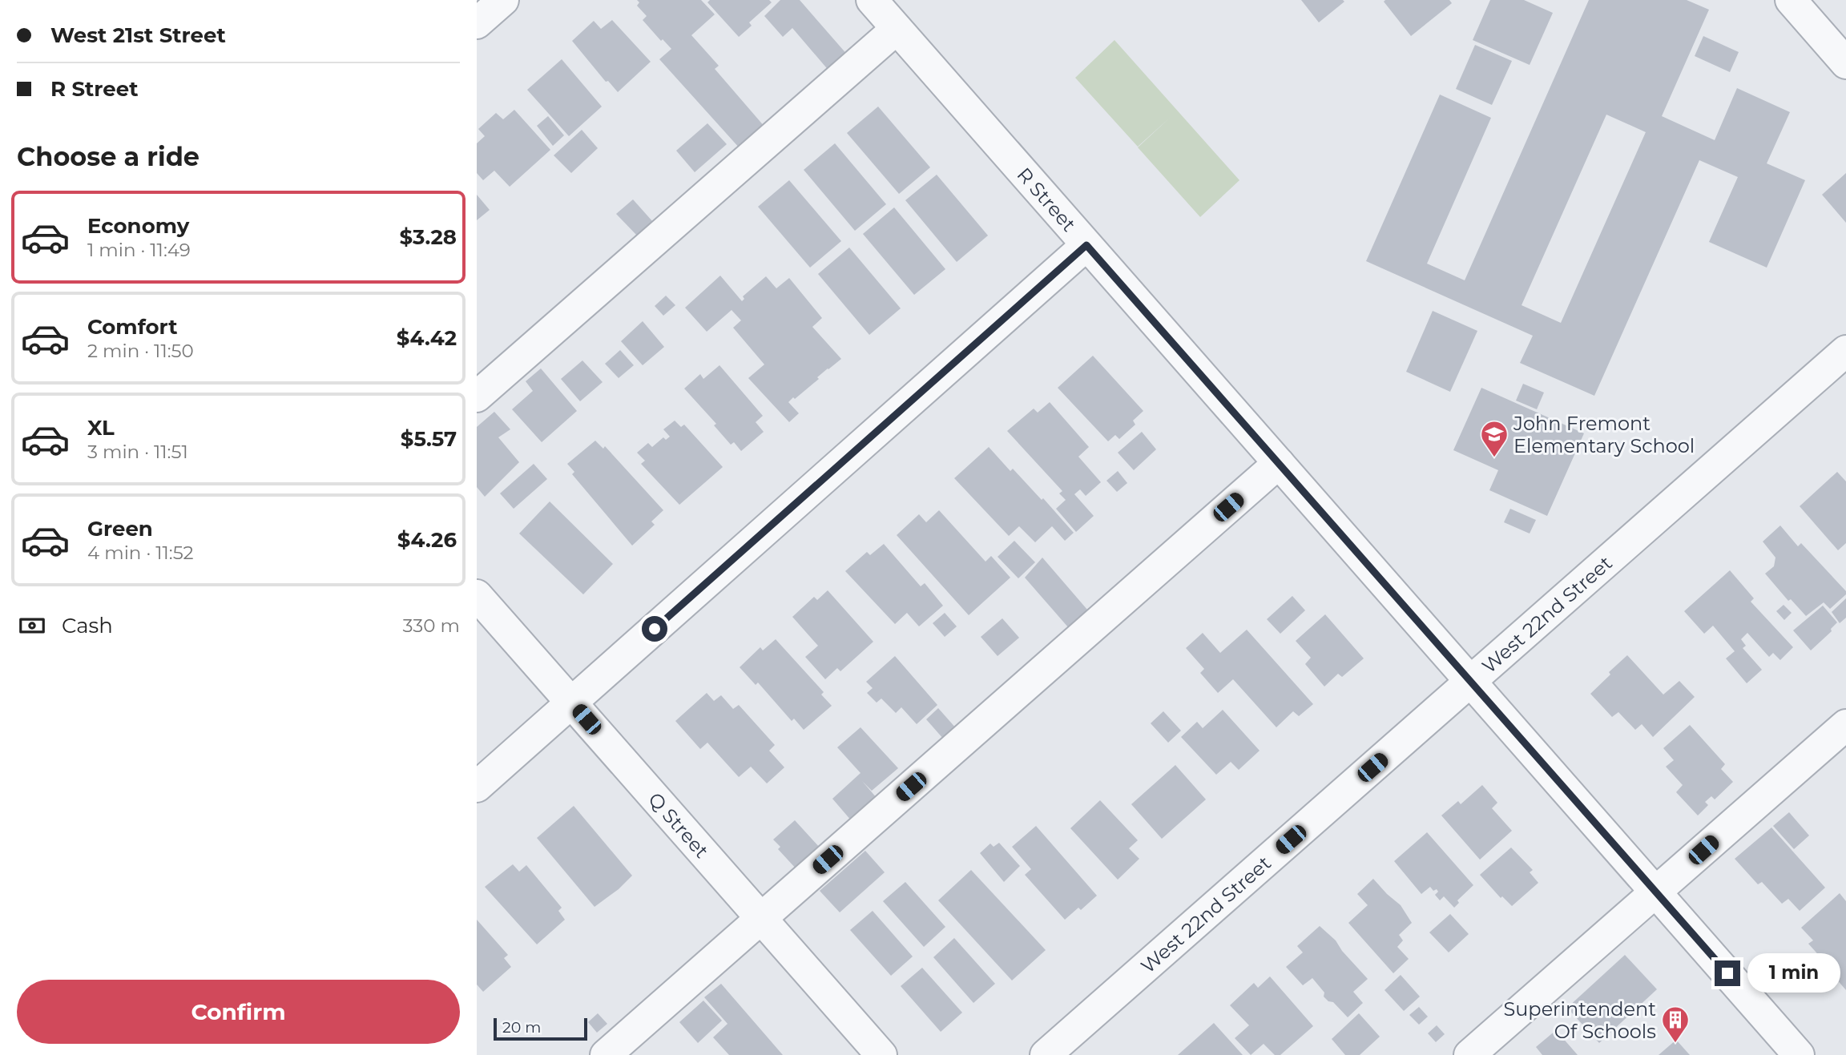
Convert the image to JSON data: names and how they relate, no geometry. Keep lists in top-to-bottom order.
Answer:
{
  "streets": {
    "street": ["R Street", "West 22nd Street", "Q Street"]
  },
  "crossings": [
    ["R Street", "West 22nd Street"]
  ],
  "places": {
    "school or university": ["John Fremont Elementary School"],
    "building": ["Superintendent Of Schools"]
  },
  "scale_bar": "20 m",
  "page": {
    "banner": ["West 21st Street", "R Street"],
    "heading": "Choose a ride",
    "list": [
      {
        "name": "Economy",
        "note": "1 min · 11:49",
        "value": "$3.28"
      },
      {
        "name": "Comfort",
        "note": "2 min · 11:50",
        "value": "$4.42"
      },
      {
        "name": "XL",
        "note": "3 min · 11:51",
        "value": "$5.57"
      },
      {
        "name": "Green",
        "note": "4 min · 11:52",
        "value": "$4.26"
      }
    ],
    "pay": ["Cash", "330 m"],
    "bubble": "1 min",
    "buttons": "Confirm",
    "scale": "20 m"
  }
}
